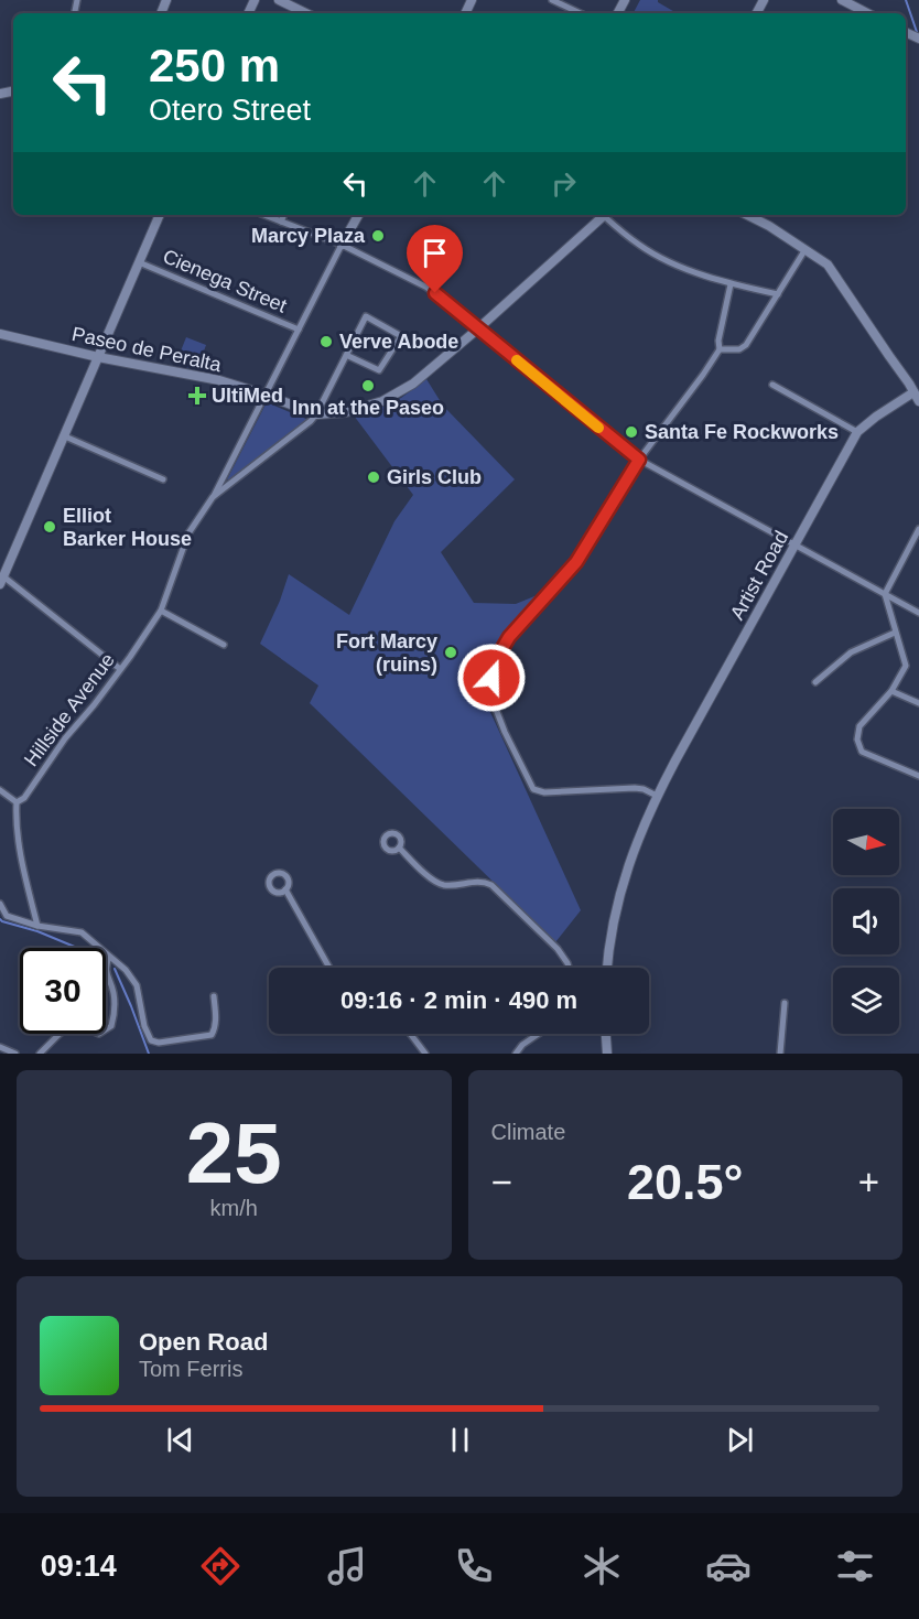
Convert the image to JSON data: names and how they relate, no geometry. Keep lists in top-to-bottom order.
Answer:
{
  "streets": {
    "main road": ["Paseo de Peralta", "Artist Road"],
    "street": ["Cienega Street", "Hillside Avenue"]
  },
  "crossings": [
    ["Paseo de Peralta", "Hillside Avenue"]
  ],
  "places": {
    "other": [
      "Marcy Plaza",
      "Verve Abode",
      "Inn at the Paseo",
      "Santa Fe Rockworks",
      "Girls Club",
      "Elliot Barker House",
      "Fort Marcy (ruins)"
    ],
    "health": ["UltiMed"]
  },
  "north": "right",
  "page": {
    "turn": ["250 m", "Otero Street"],
    "limit": "30",
    "trip": "09:16 · 2 min · 490 m",
    "tile": [
      ["25", "km/h"],
      "Climate"
    ],
    "heat": ["−", "20.5°", "+"],
    "song": ["Open Road", "Tom Ferris"],
    "tabs": "09:14"
  }
}
